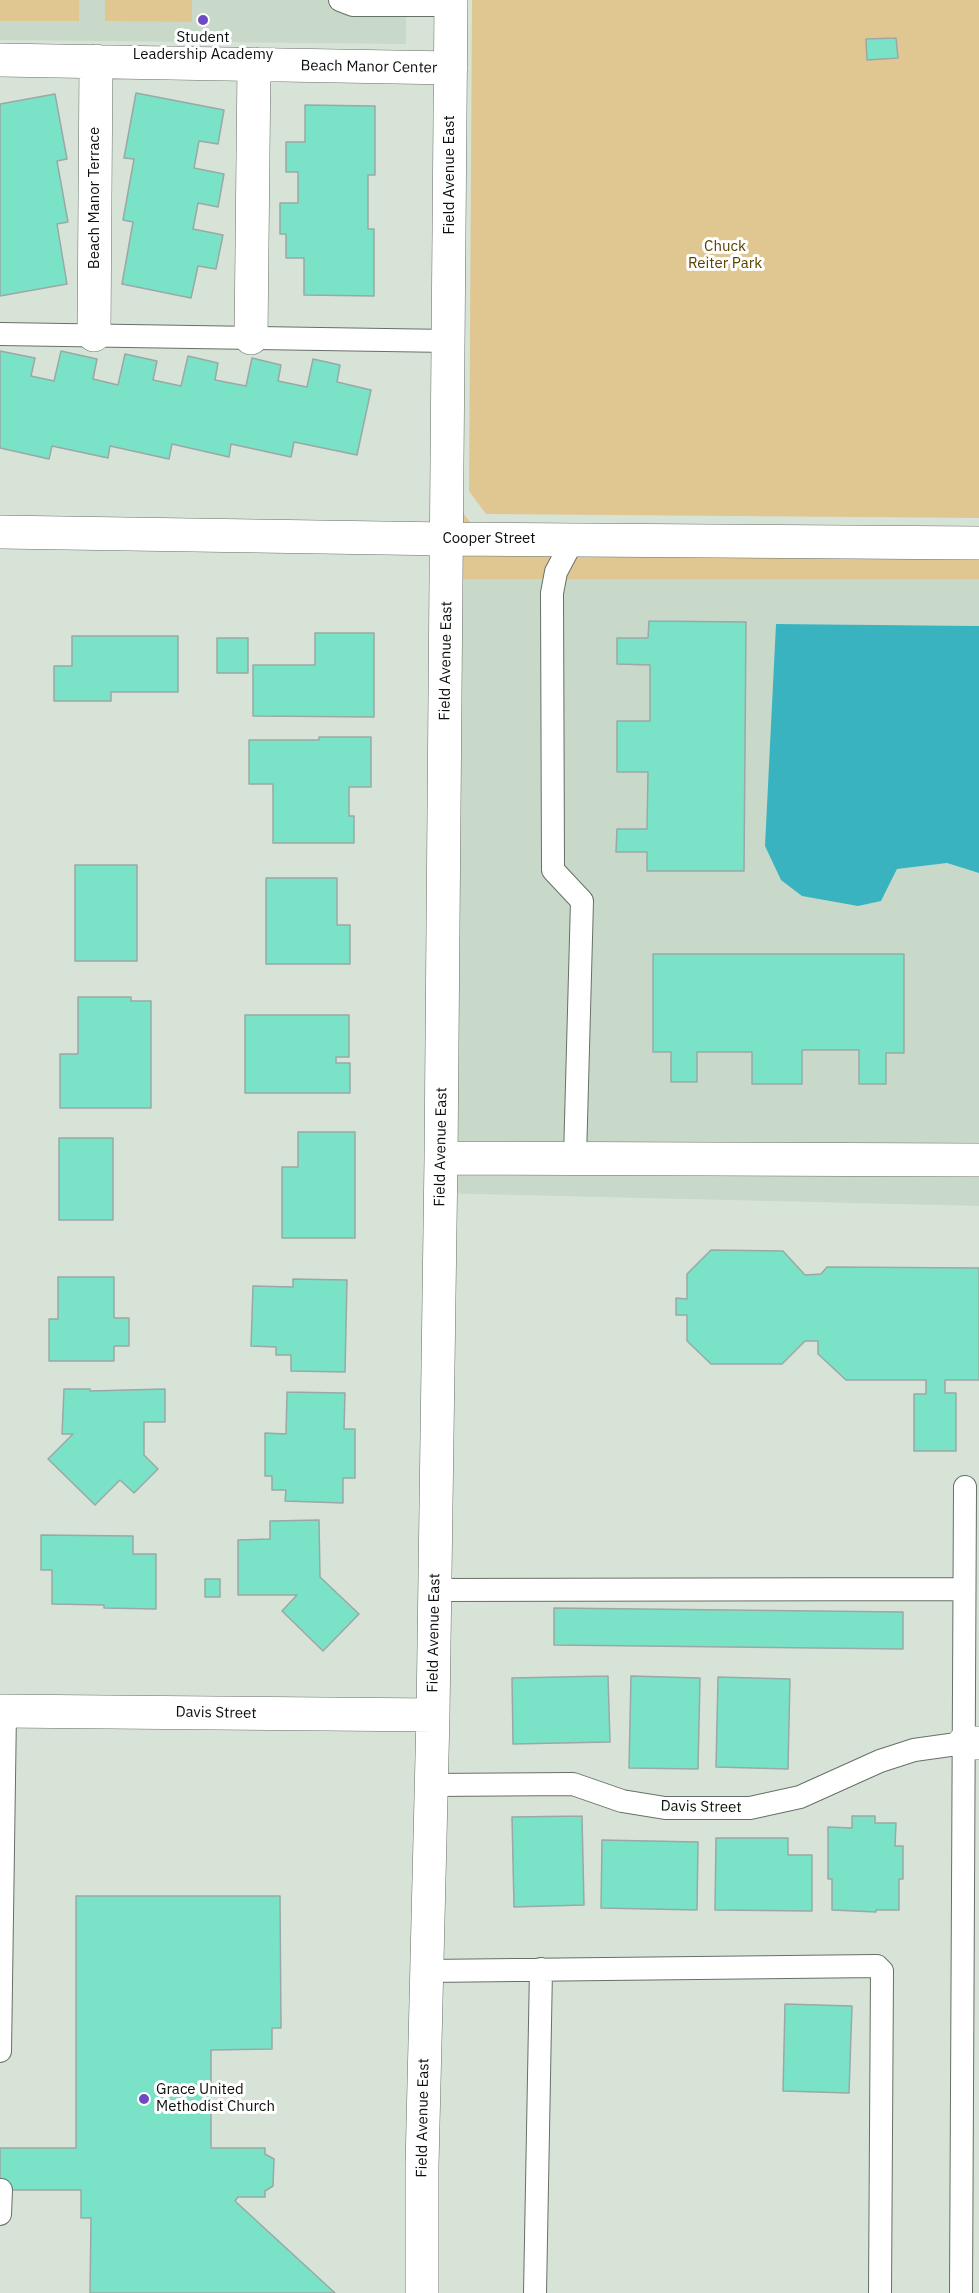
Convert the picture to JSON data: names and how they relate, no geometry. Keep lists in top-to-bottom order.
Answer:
{
  "streets": {
    "street": [
      "Beach Manor Center",
      "Field Avenue East",
      "Beach Manor Terrace",
      "Cooper Street",
      "Davis Street"
    ]
  },
  "crossings": [
    ["Beach Manor Center", "Field Avenue East"],
    ["Beach Manor Center", "Beach Manor Terrace"],
    ["Field Avenue East", "Cooper Street"],
    ["Field Avenue East", "Davis Street"]
  ],
  "parks": ["Chuck Reiter Park"],
  "places": ["Student Leadership Academy", "Grace United Methodist Church"]
}
